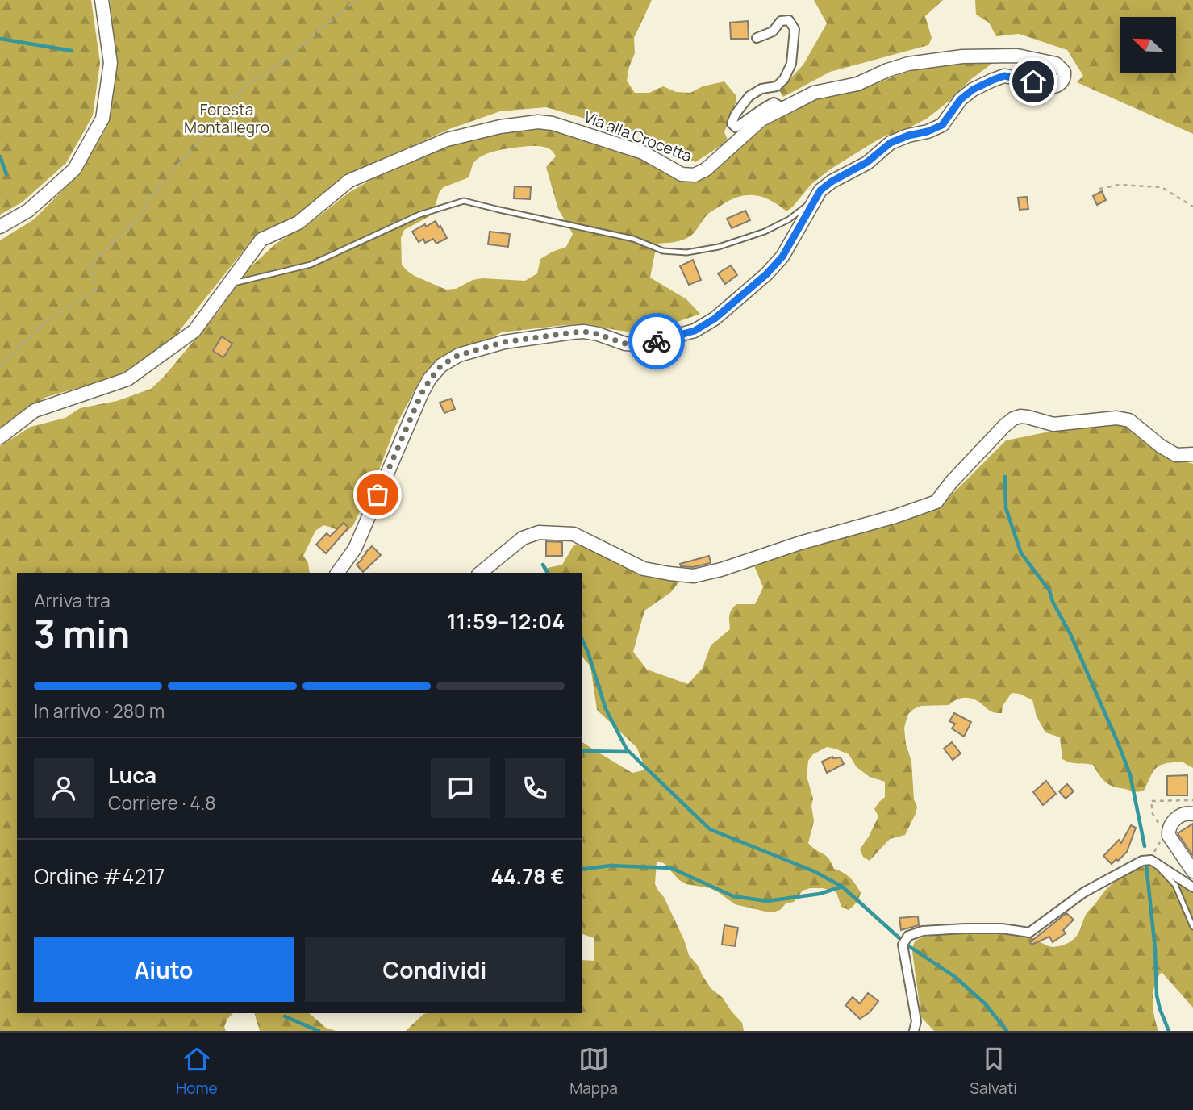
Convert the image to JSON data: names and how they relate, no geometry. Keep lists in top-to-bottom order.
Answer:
{
  "streets": {
    "street": ["Via alla Crocetta"]
  },
  "parks": ["Foresta Montallegro"],
  "north": "top left",
  "page": {
    "heading": ["3 min", "Arriva tra", "11:59–12:04"],
    "panel": [
      "Luca",
      "Corriere · 4.8",
      "Ordine #4217",
      "44.78 €"
    ],
    "bar": "In arrivo · 280 m",
    "buttons": ["Aiuto", "Condividi"],
    "tabs": ["Home", "Mappa", "Salvati"]
  }
}
